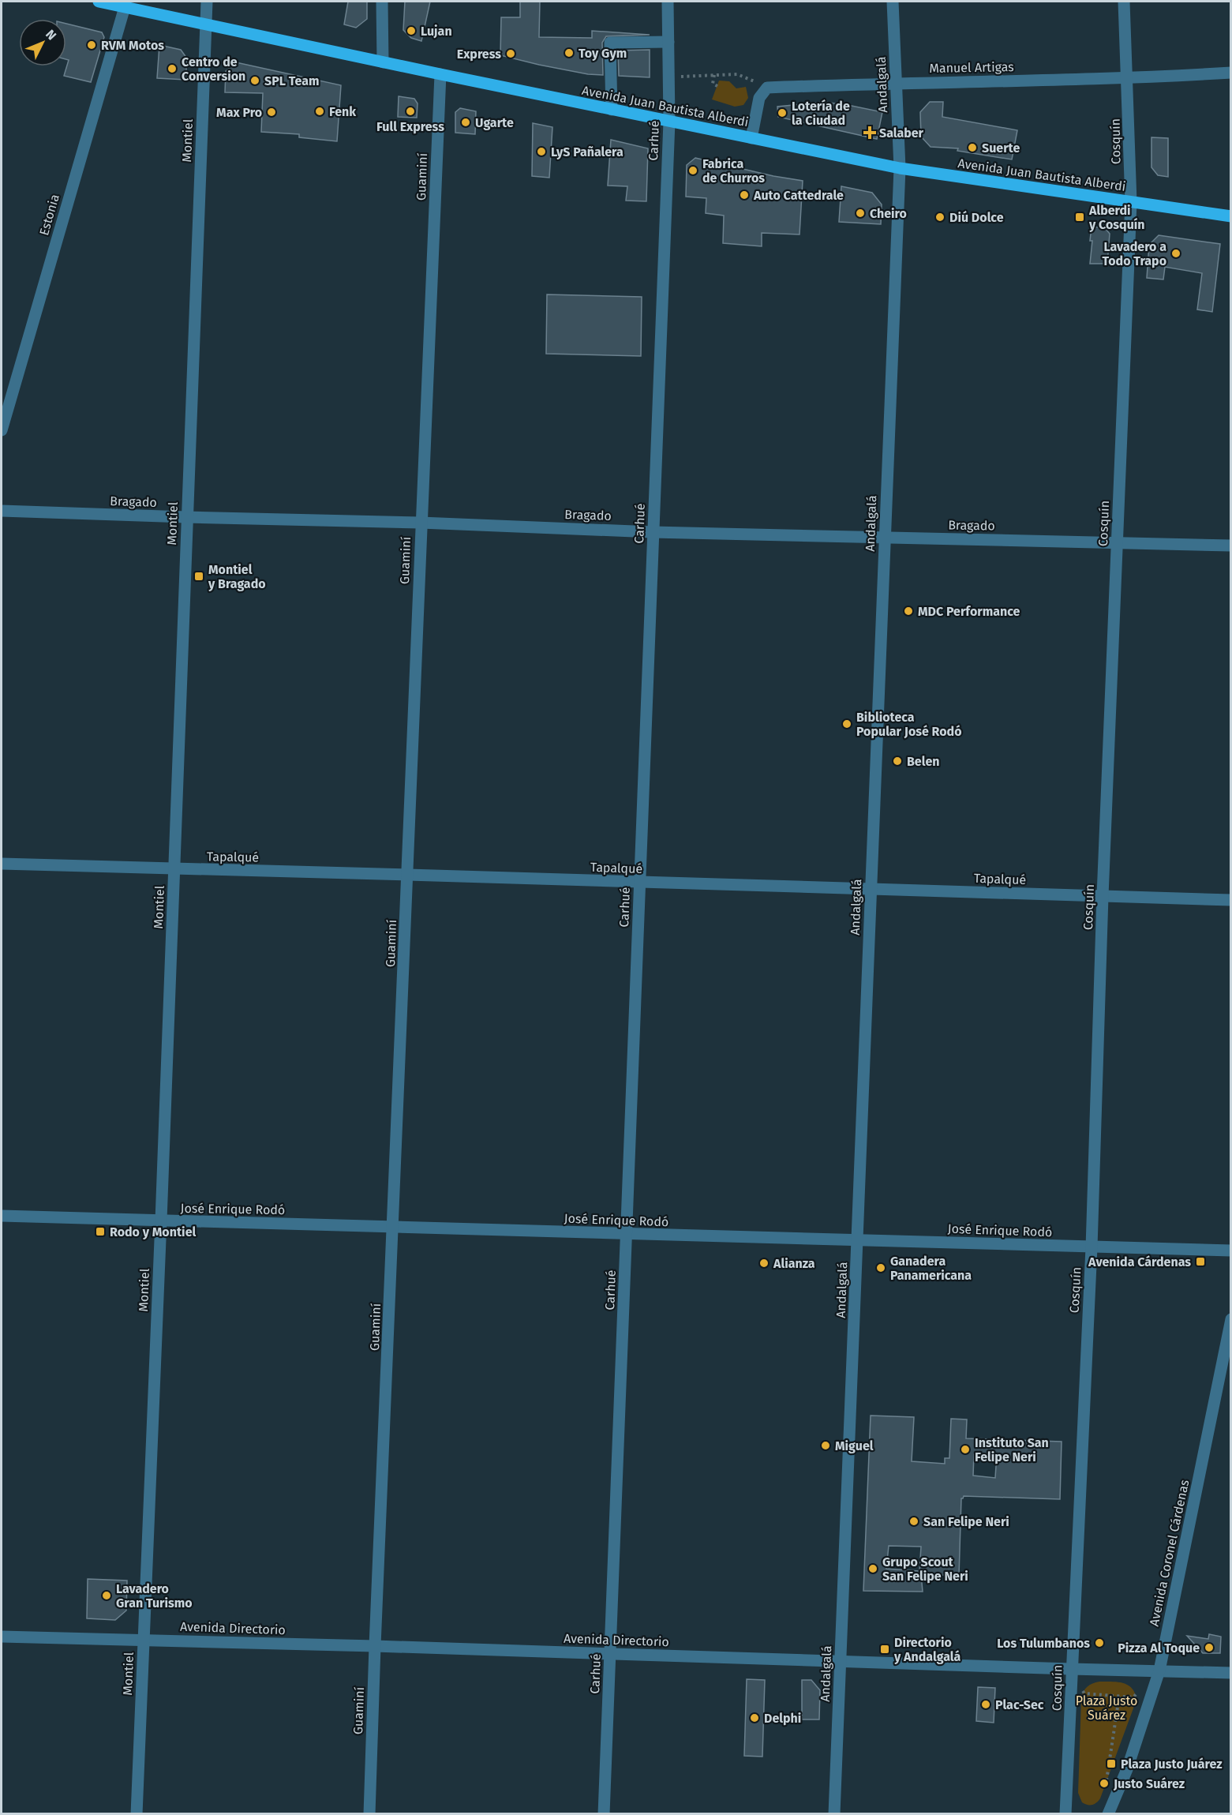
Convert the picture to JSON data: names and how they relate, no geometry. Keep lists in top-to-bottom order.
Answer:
{
  "streets": {
    "main road": ["Avenida Juan Bautista Alberdi"],
    "street": [
      "Manuel Artigas",
      "Andalgalá",
      "Montiel",
      "Carhué",
      "Cosquín",
      "Guaminí",
      "Estonia",
      "Bragado",
      "Tapalqué",
      "José Enrique Rodó",
      "Avenida Coronel Cárdenas",
      "Avenida Directorio"
    ]
  },
  "crossings": [
    ["Manuel Artigas", "Andalgalá"],
    ["Manuel Artigas", "Cosquín"],
    ["Andalgalá", "Avenida Juan Bautista Alberdi"],
    ["Andalgalá", "Bragado"],
    ["Andalgalá", "Tapalqué"],
    ["Andalgalá", "José Enrique Rodó"],
    ["Andalgalá", "Avenida Directorio"],
    ["Avenida Juan Bautista Alberdi", "Montiel"],
    ["Avenida Juan Bautista Alberdi", "Carhué"],
    ["Avenida Juan Bautista Alberdi", "Cosquín"],
    ["Avenida Juan Bautista Alberdi", "Guaminí"],
    ["Avenida Juan Bautista Alberdi", "Estonia"],
    ["Montiel", "Bragado"],
    ["Montiel", "Tapalqué"],
    ["Montiel", "José Enrique Rodó"],
    ["Montiel", "Avenida Directorio"],
    ["Carhué", "Bragado"],
    ["Carhué", "Tapalqué"],
    ["Carhué", "José Enrique Rodó"],
    ["Carhué", "Avenida Directorio"],
    ["Cosquín", "Bragado"],
    ["Cosquín", "Tapalqué"],
    ["Cosquín", "José Enrique Rodó"],
    ["Cosquín", "Avenida Directorio"],
    ["Guaminí", "Bragado"],
    ["Guaminí", "Tapalqué"],
    ["Guaminí", "José Enrique Rodó"],
    ["Guaminí", "Avenida Directorio"],
    ["Avenida Coronel Cárdenas", "Avenida Directorio"]
  ],
  "parks": ["Plaza Justo Suárez"],
  "places": {
    "other": [
      "Lujan",
      "RVM Motos",
      "Toy Gym",
      "Express",
      "Centro de Conversion",
      "SPL Team",
      "Fenk",
      "Full Express",
      "Max Pro",
      "Lotería de la Ciudad",
      "Ugarte",
      "Suerte",
      "LyS Pañalera",
      "Fabrica de Churros",
      "Auto Cattedrale",
      "Cheiro",
      "Diú Dolce",
      "Lavadero a Todo Trapo",
      "MDC Performance",
      "Biblioteca Popular José Rodó",
      "Belen",
      "Alianza",
      "Ganadera Panamericana",
      "Miguel",
      "Instituto San Felipe Neri",
      "San Felipe Neri",
      "Grupo Scout San Felipe Neri",
      "Lavadero Gran Turismo",
      "Los Tulumbanos",
      "Pizza Al Toque",
      "Plac-Sec",
      "Delphi",
      "Justo Suárez"
    ],
    "health": ["Salaber"],
    "transit": [
      "Alberdi y Cosquín",
      "Montiel y Bragado",
      "Rodo y Montiel",
      "Avenida Cárdenas",
      "Directorio y Andalgalá",
      "Plaza Justo Juárez"
    ]
  },
  "north": "top right"
}
